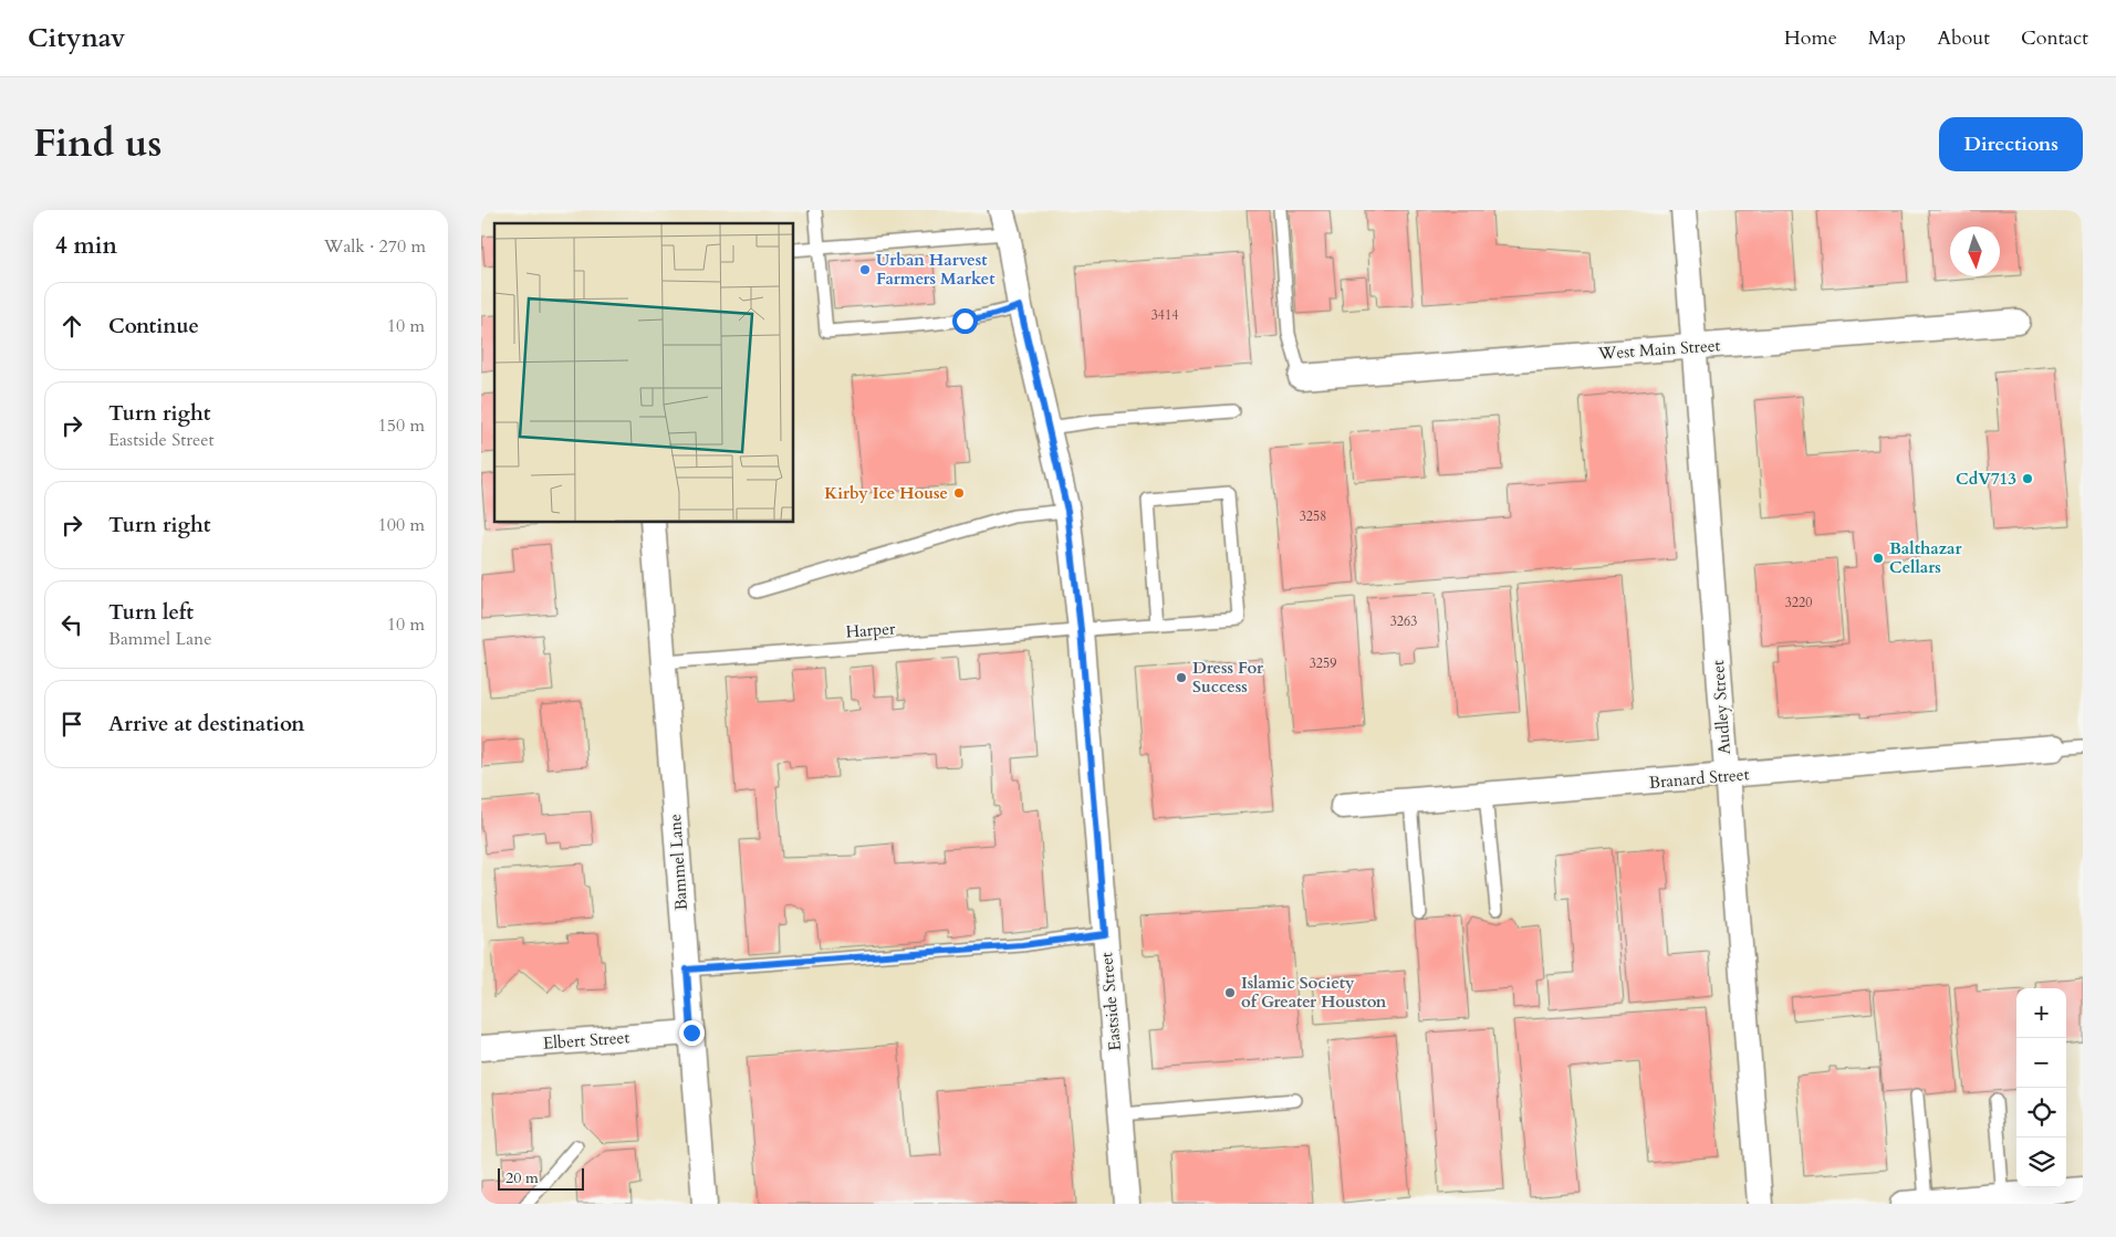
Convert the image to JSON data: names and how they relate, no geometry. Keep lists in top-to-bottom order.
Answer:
{
  "streets": {
    "street": [
      "West Main Street",
      "Audley Street",
      "Branard Street",
      "Bammel Lane",
      "Eastside Street",
      "Elbert Street"
    ],
    "lane": ["Harper"]
  },
  "crossings": [
    ["West Main Street", "Audley Street"],
    ["Harper", "Bammel Lane"],
    ["Harper", "Eastside Street"],
    ["Audley Street", "Branard Street"],
    ["Bammel Lane", "Elbert Street"]
  ],
  "places": [
    "Urban Harvest Farmers Market",
    "CdV713",
    "Kirby Ice House",
    "Balthazar Cellars",
    "Dress For Success",
    "Islamic Society of Greater Houston"
  ],
  "house_numbers": [
    "3414",
    "3258",
    "3220",
    "3263",
    "3259"
  ],
  "scale_bar": "20 m",
  "north": "bottom",
  "page": {
    "header": "Citynav",
    "nav": [
      "Home",
      "Map",
      "About",
      "Contact"
    ],
    "title": "Find us",
    "buttons": "Directions",
    "heading": ["4 min", "Walk · 270 m"],
    "list": [
      ["Continue", "10 m"],
      ["Turn right", "Eastside Street", "150 m"],
      ["Turn right", "100 m"],
      ["Turn left", "Bammel Lane", "10 m"],
      "Arrive at destination"
    ],
    "map_buttons": ["+", "−"],
    "scale": "20 m"
  }
}
